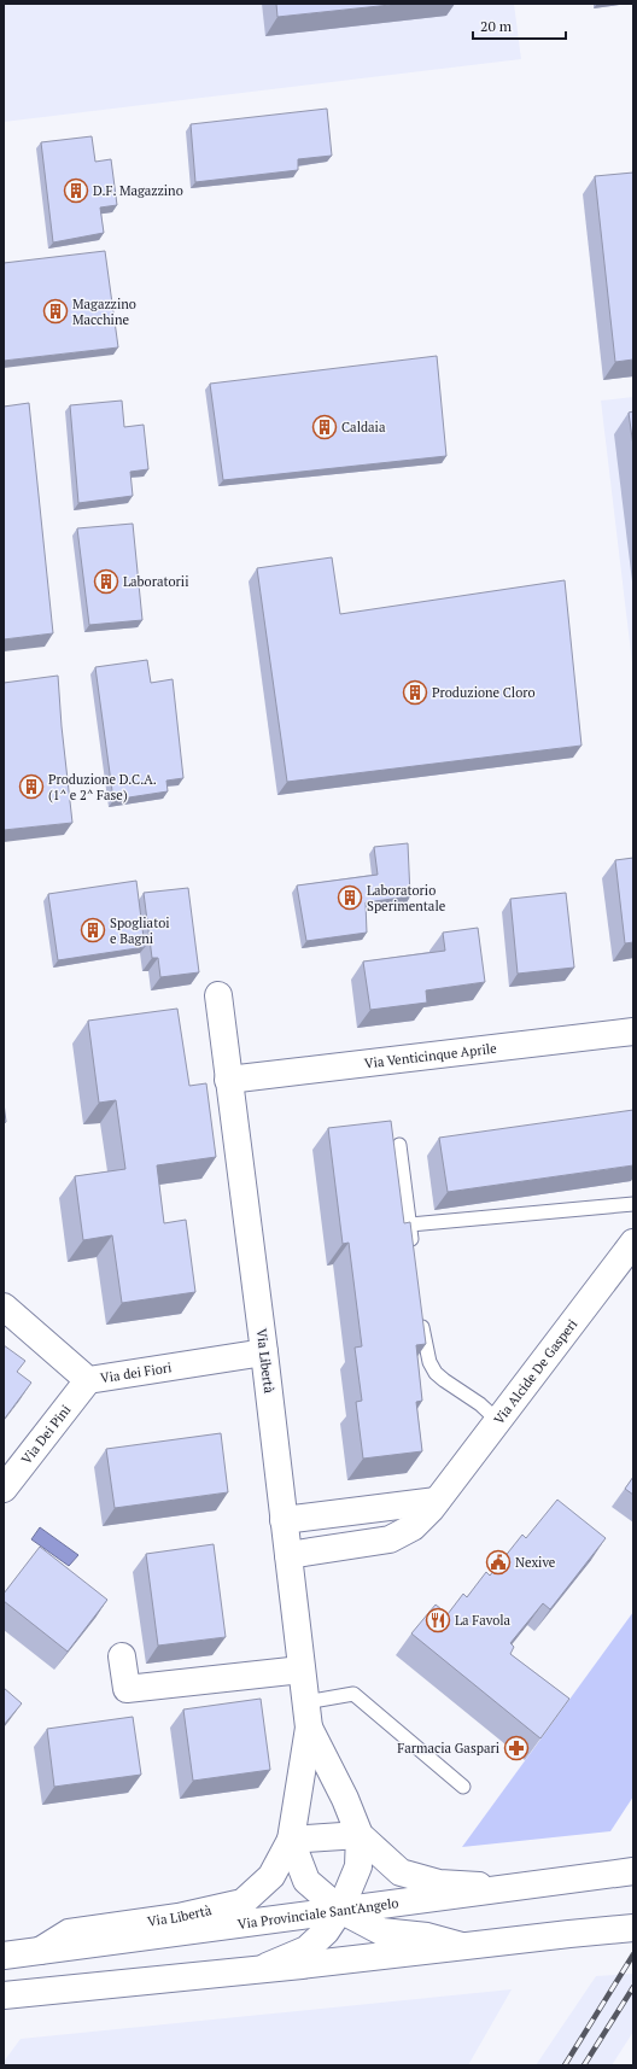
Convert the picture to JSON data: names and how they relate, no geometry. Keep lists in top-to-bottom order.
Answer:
{
  "streets": {
    "street": [
      "Via Venticinque Aprile",
      "Via Libertà",
      "Via Alcide De Gasperi",
      "Via dei Fiori",
      "Via Dei Pini",
      "Via Provinciale Sant'Angelo"
    ]
  },
  "crossings": [
    ["Via Venticinque Aprile", "Via Libertà"],
    ["Via Libertà", "Via Alcide De Gasperi"],
    ["Via Libertà", "Via dei Fiori"],
    ["Via Libertà", "Via Provinciale Sant'Angelo"],
    ["Via dei Fiori", "Via Dei Pini"]
  ],
  "places": {
    "building": [
      "D.F. Magazzino",
      "Magazzino Macchine",
      "Caldaia",
      "Laboratorii",
      "Produzione Cloro",
      "Produzione D.C.A. (1^ e 2^ Fase)",
      "Laboratorio Sperimentale",
      "Spogliatoi e Bagni"
    ],
    "public building": ["Nexive"],
    "restaurant": ["La Favola"],
    "pharmacy": ["Farmacia Gaspari"]
  },
  "scale_bar": "20 m"
}
